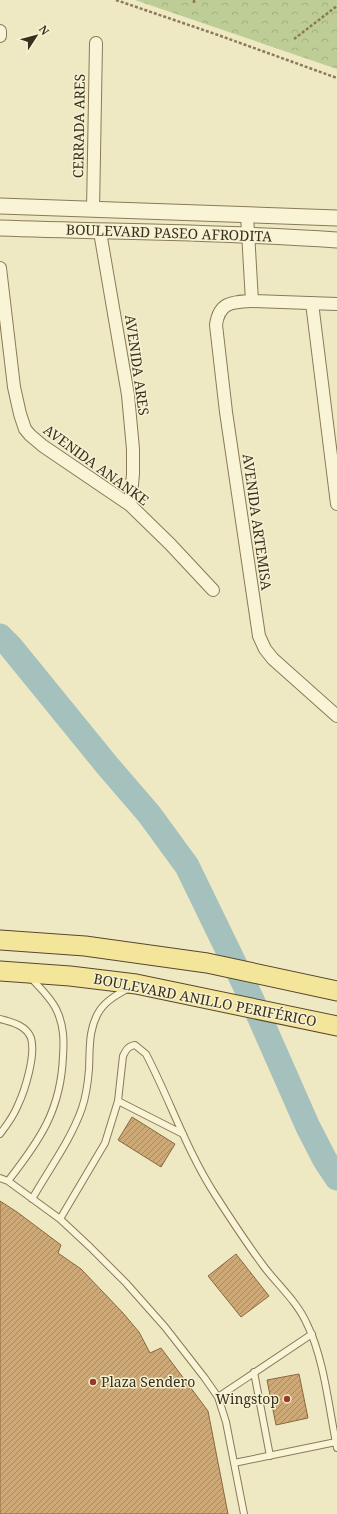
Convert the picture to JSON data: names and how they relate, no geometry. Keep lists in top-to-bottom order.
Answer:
{
  "streets": {
    "main road": ["BOULEVARD ANILLO PERIFÉRICO"],
    "street": [
      "CERRADA ARES",
      "BOULEVARD PASEO AFRODITA",
      "AVENIDA ARES",
      "AVENIDA ANANKE",
      "AVENIDA ARTEMISA"
    ]
  },
  "crossings": [
    ["CERRADA ARES", "BOULEVARD PASEO AFRODITA"],
    ["BOULEVARD PASEO AFRODITA", "AVENIDA ARES"],
    ["AVENIDA ARES", "AVENIDA ANANKE"]
  ],
  "places": ["Plaza Sendero", "Wingstop"],
  "north": "top right"
}
